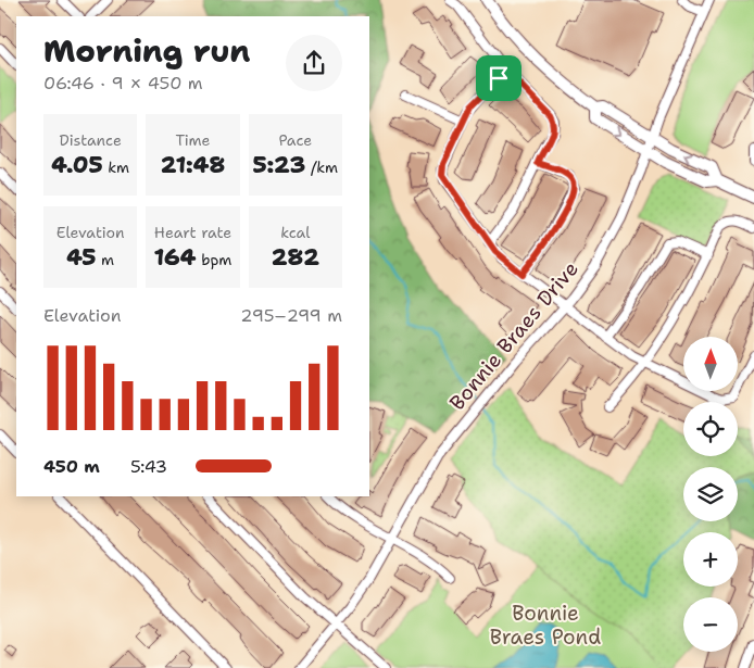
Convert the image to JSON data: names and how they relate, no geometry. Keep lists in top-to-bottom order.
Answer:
{
  "streets": {
    "street": ["Bonnie Braes Drive"]
  },
  "parks": ["Bonnie Braes Pond"],
  "north": "top",
  "page": {
    "heading": ["Morning run", "06:46 · 9 × 450 m"],
    "stats": [
      ["Distance", "4.05 km"],
      ["Time", "21:48"],
      ["Pace", "5:23 /km"],
      ["Elevation", "45 m"],
      ["Heart rate", "164 bpm"],
      ["kcal", "282"]
    ],
    "chart": ["Elevation", "295–299 m"],
    "map_buttons": ["+", "−"],
    "list": [
      {
        "name": "450 m",
        "note": "5:43"
      }
    ]
  }
}
